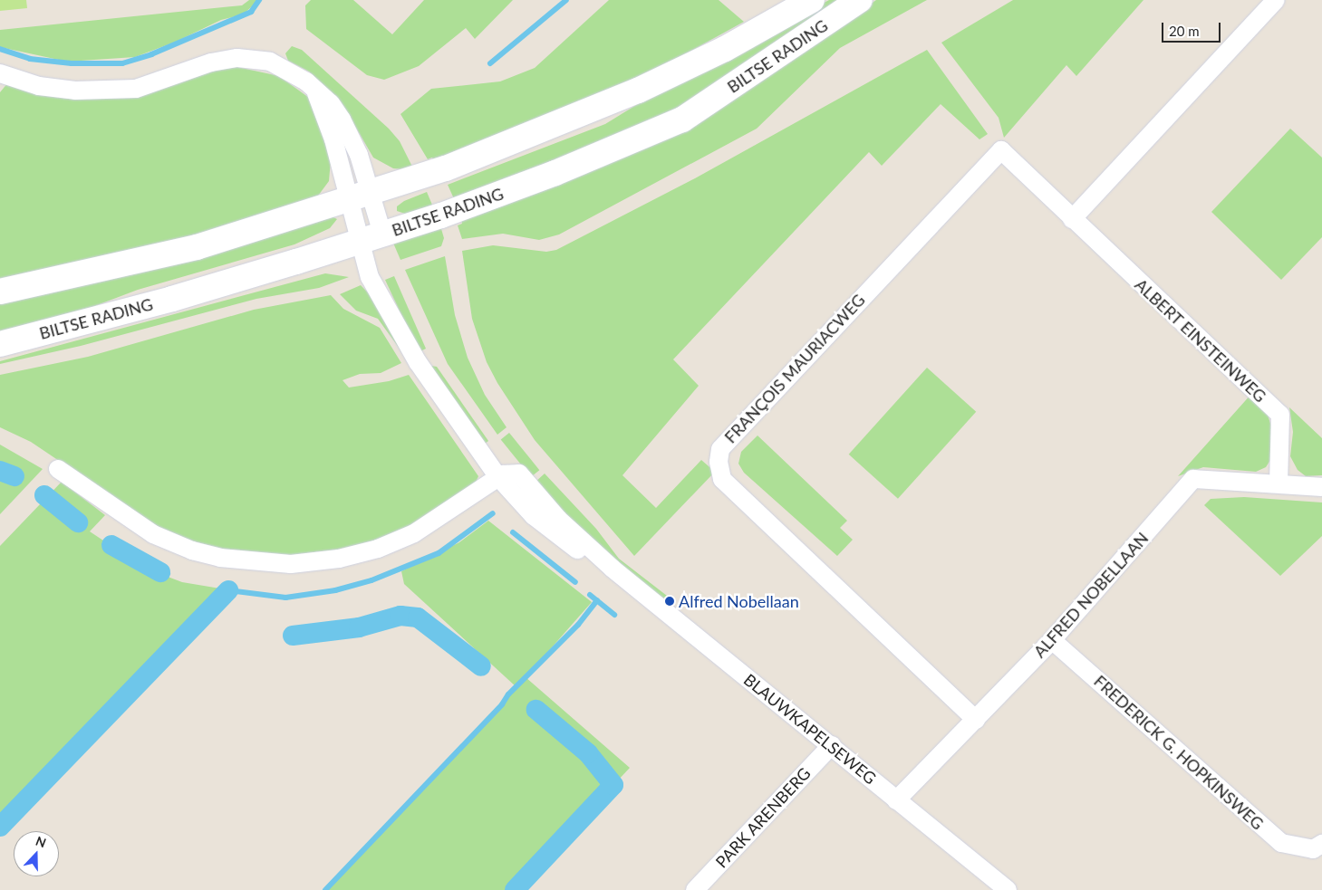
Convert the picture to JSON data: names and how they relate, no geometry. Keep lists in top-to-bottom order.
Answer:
{
  "streets": {
    "main road": ["BILTSE RADING"],
    "street": [
      "ALBERT EINSTEINWEG",
      "FRANÇOIS MAURIACWEG",
      "ALFRED NOBELLAAN",
      "BLAUWKAPELSEWEG",
      "FREDERICK G. HOPKINSWEG",
      "PARK ARENBERG"
    ]
  },
  "crossings": [
    ["ALBERT EINSTEINWEG", "FRANÇOIS MAURIACWEG"],
    ["ALBERT EINSTEINWEG", "ALFRED NOBELLAAN"],
    ["FRANÇOIS MAURIACWEG", "ALFRED NOBELLAAN"],
    ["ALFRED NOBELLAAN", "BLAUWKAPELSEWEG"],
    ["ALFRED NOBELLAAN", "FREDERICK G. HOPKINSWEG"],
    ["BLAUWKAPELSEWEG", "PARK ARENBERG"]
  ],
  "places": ["Alfred Nobellaan"],
  "scale_bar": "20 m",
  "north": "top"
}
